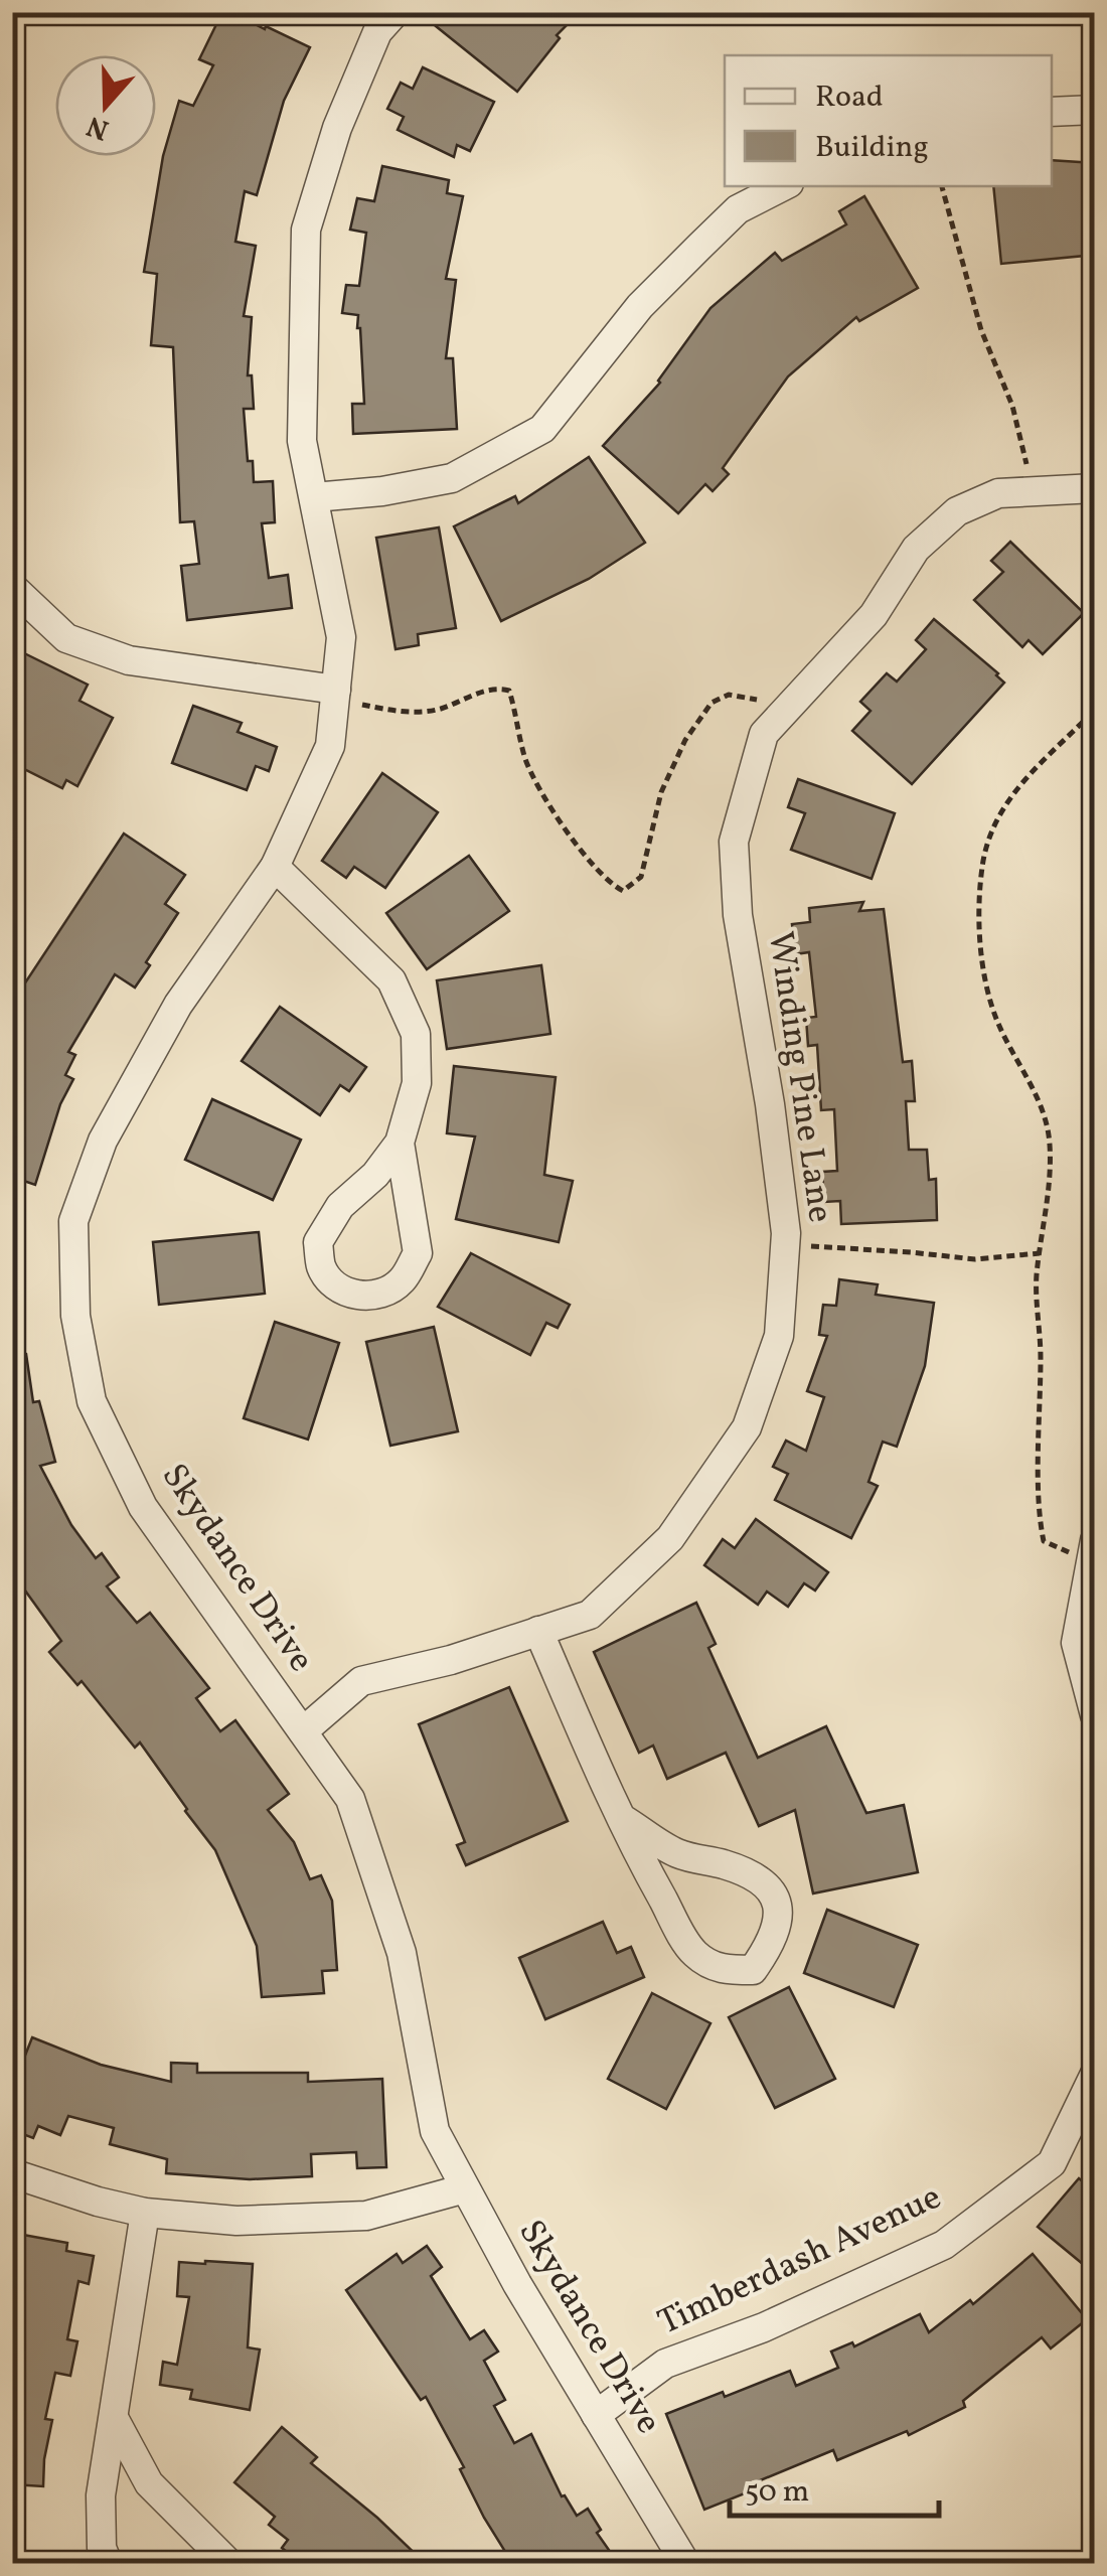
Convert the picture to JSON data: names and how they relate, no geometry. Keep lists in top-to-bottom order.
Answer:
{
  "streets": {
    "street": ["Winding Pine Lane", "Skydance Drive", "Timberdash Avenue"]
  },
  "crossings": [
    ["Winding Pine Lane", "Skydance Drive"],
    ["Skydance Drive", "Timberdash Avenue"]
  ],
  "legend": ["Road", "Building"],
  "scale_bar": "50 m",
  "north": "bottom"
}
